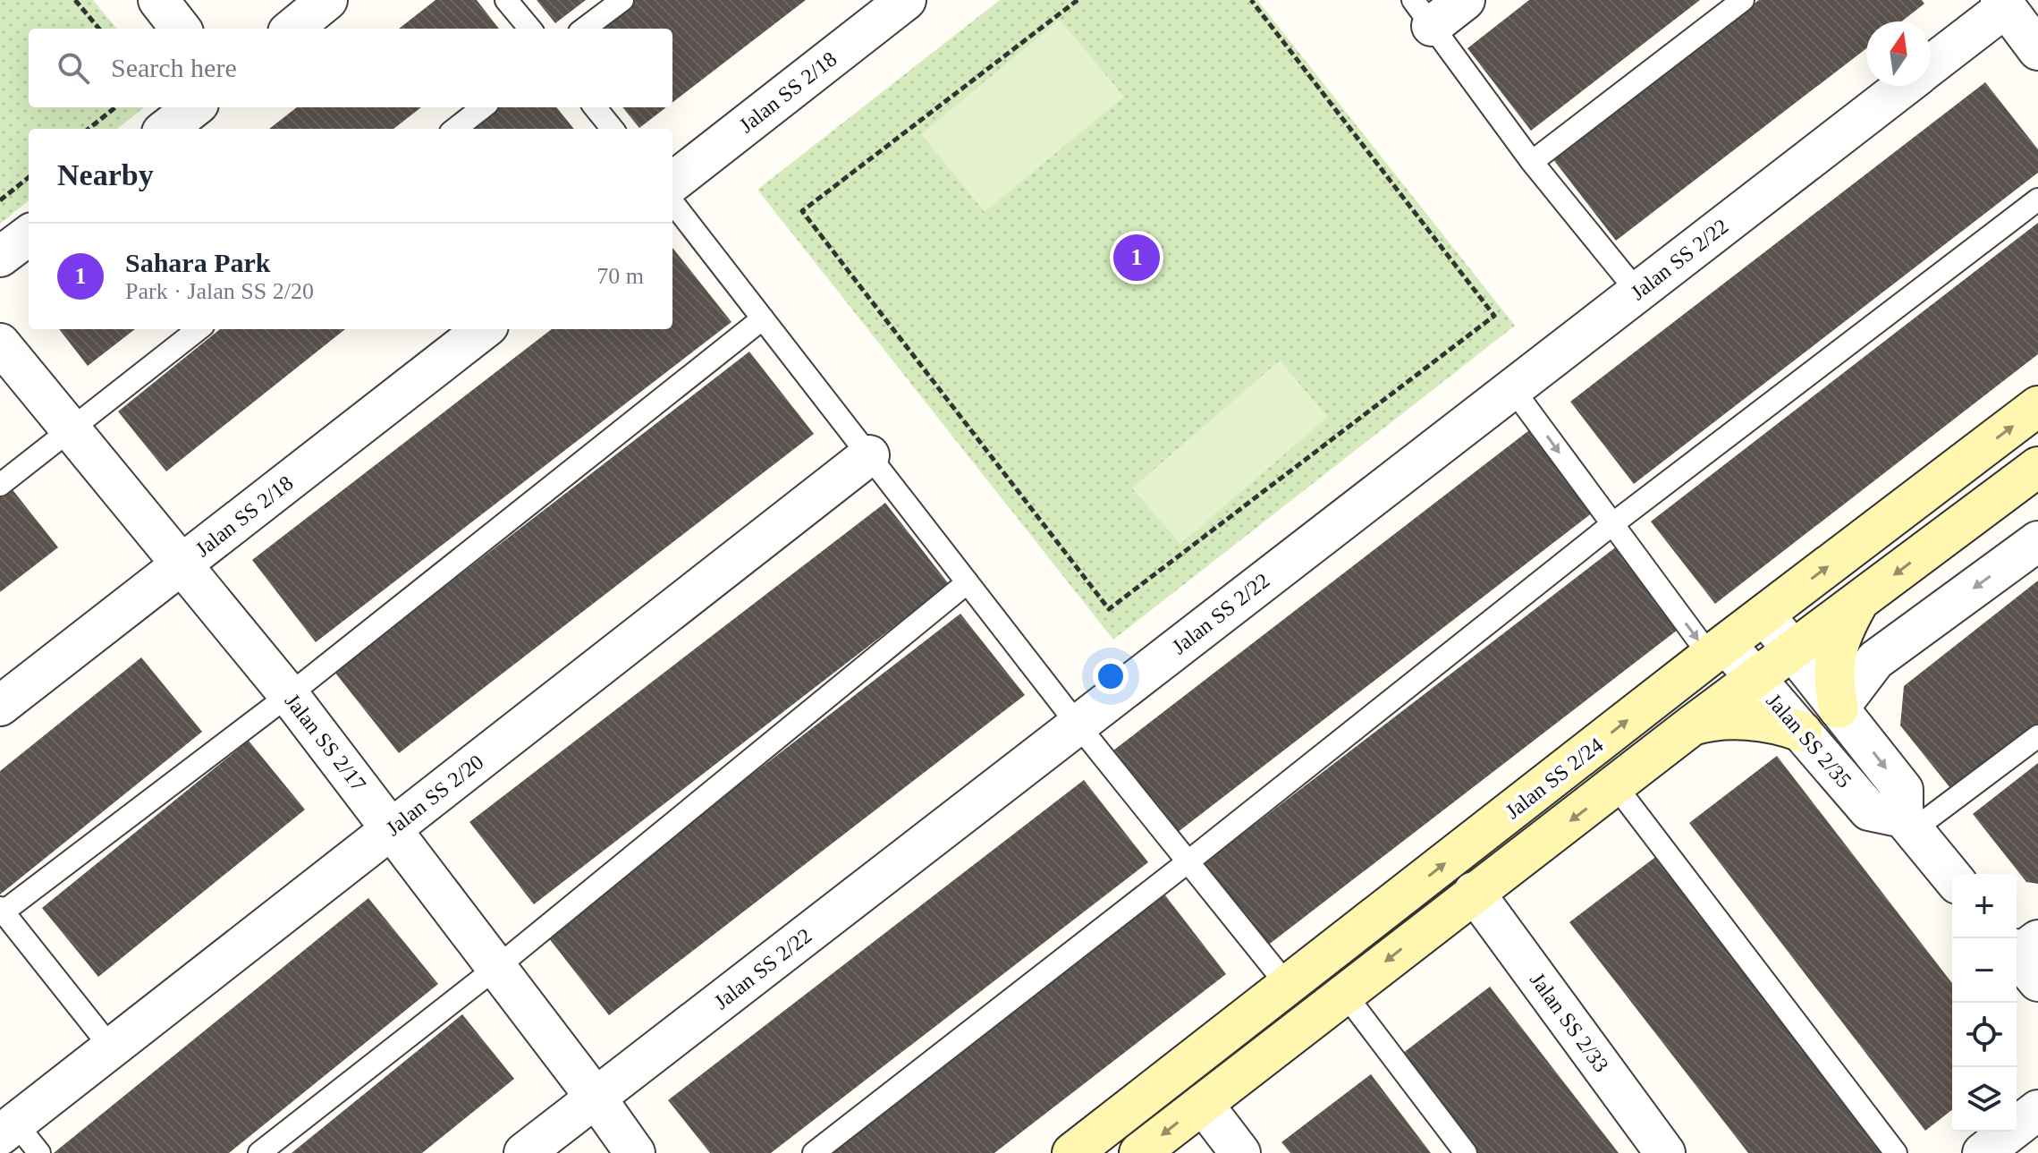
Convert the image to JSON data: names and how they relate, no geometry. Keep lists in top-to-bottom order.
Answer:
{
  "streets": {
    "main road": ["Jalan SS 2/24"],
    "street": [
      "Jalan SS 2/18",
      "Jalan SS 2/22",
      "Jalan SS 2/35",
      "Jalan SS 2/17",
      "Jalan SS 2/20",
      "Jalan SS 2/33"
    ]
  },
  "crossings": [
    ["Jalan SS 2/18", "Jalan SS 2/17"],
    ["Jalan SS 2/22", "Jalan SS 2/17"],
    ["Jalan SS 2/35", "Jalan SS 2/24"],
    ["Jalan SS 2/17", "Jalan SS 2/20"],
    ["Jalan SS 2/24", "Jalan SS 2/33"]
  ],
  "north": "top",
  "page": {
    "search": "Search here",
    "heading": "Nearby",
    "list": [
      {
        "mark": "1",
        "name": "Sahara Park",
        "note": "Park · Jalan SS 2/20",
        "value": "70 m"
      }
    ],
    "pins": "1",
    "map_buttons": ["+", "−"]
  }
}
